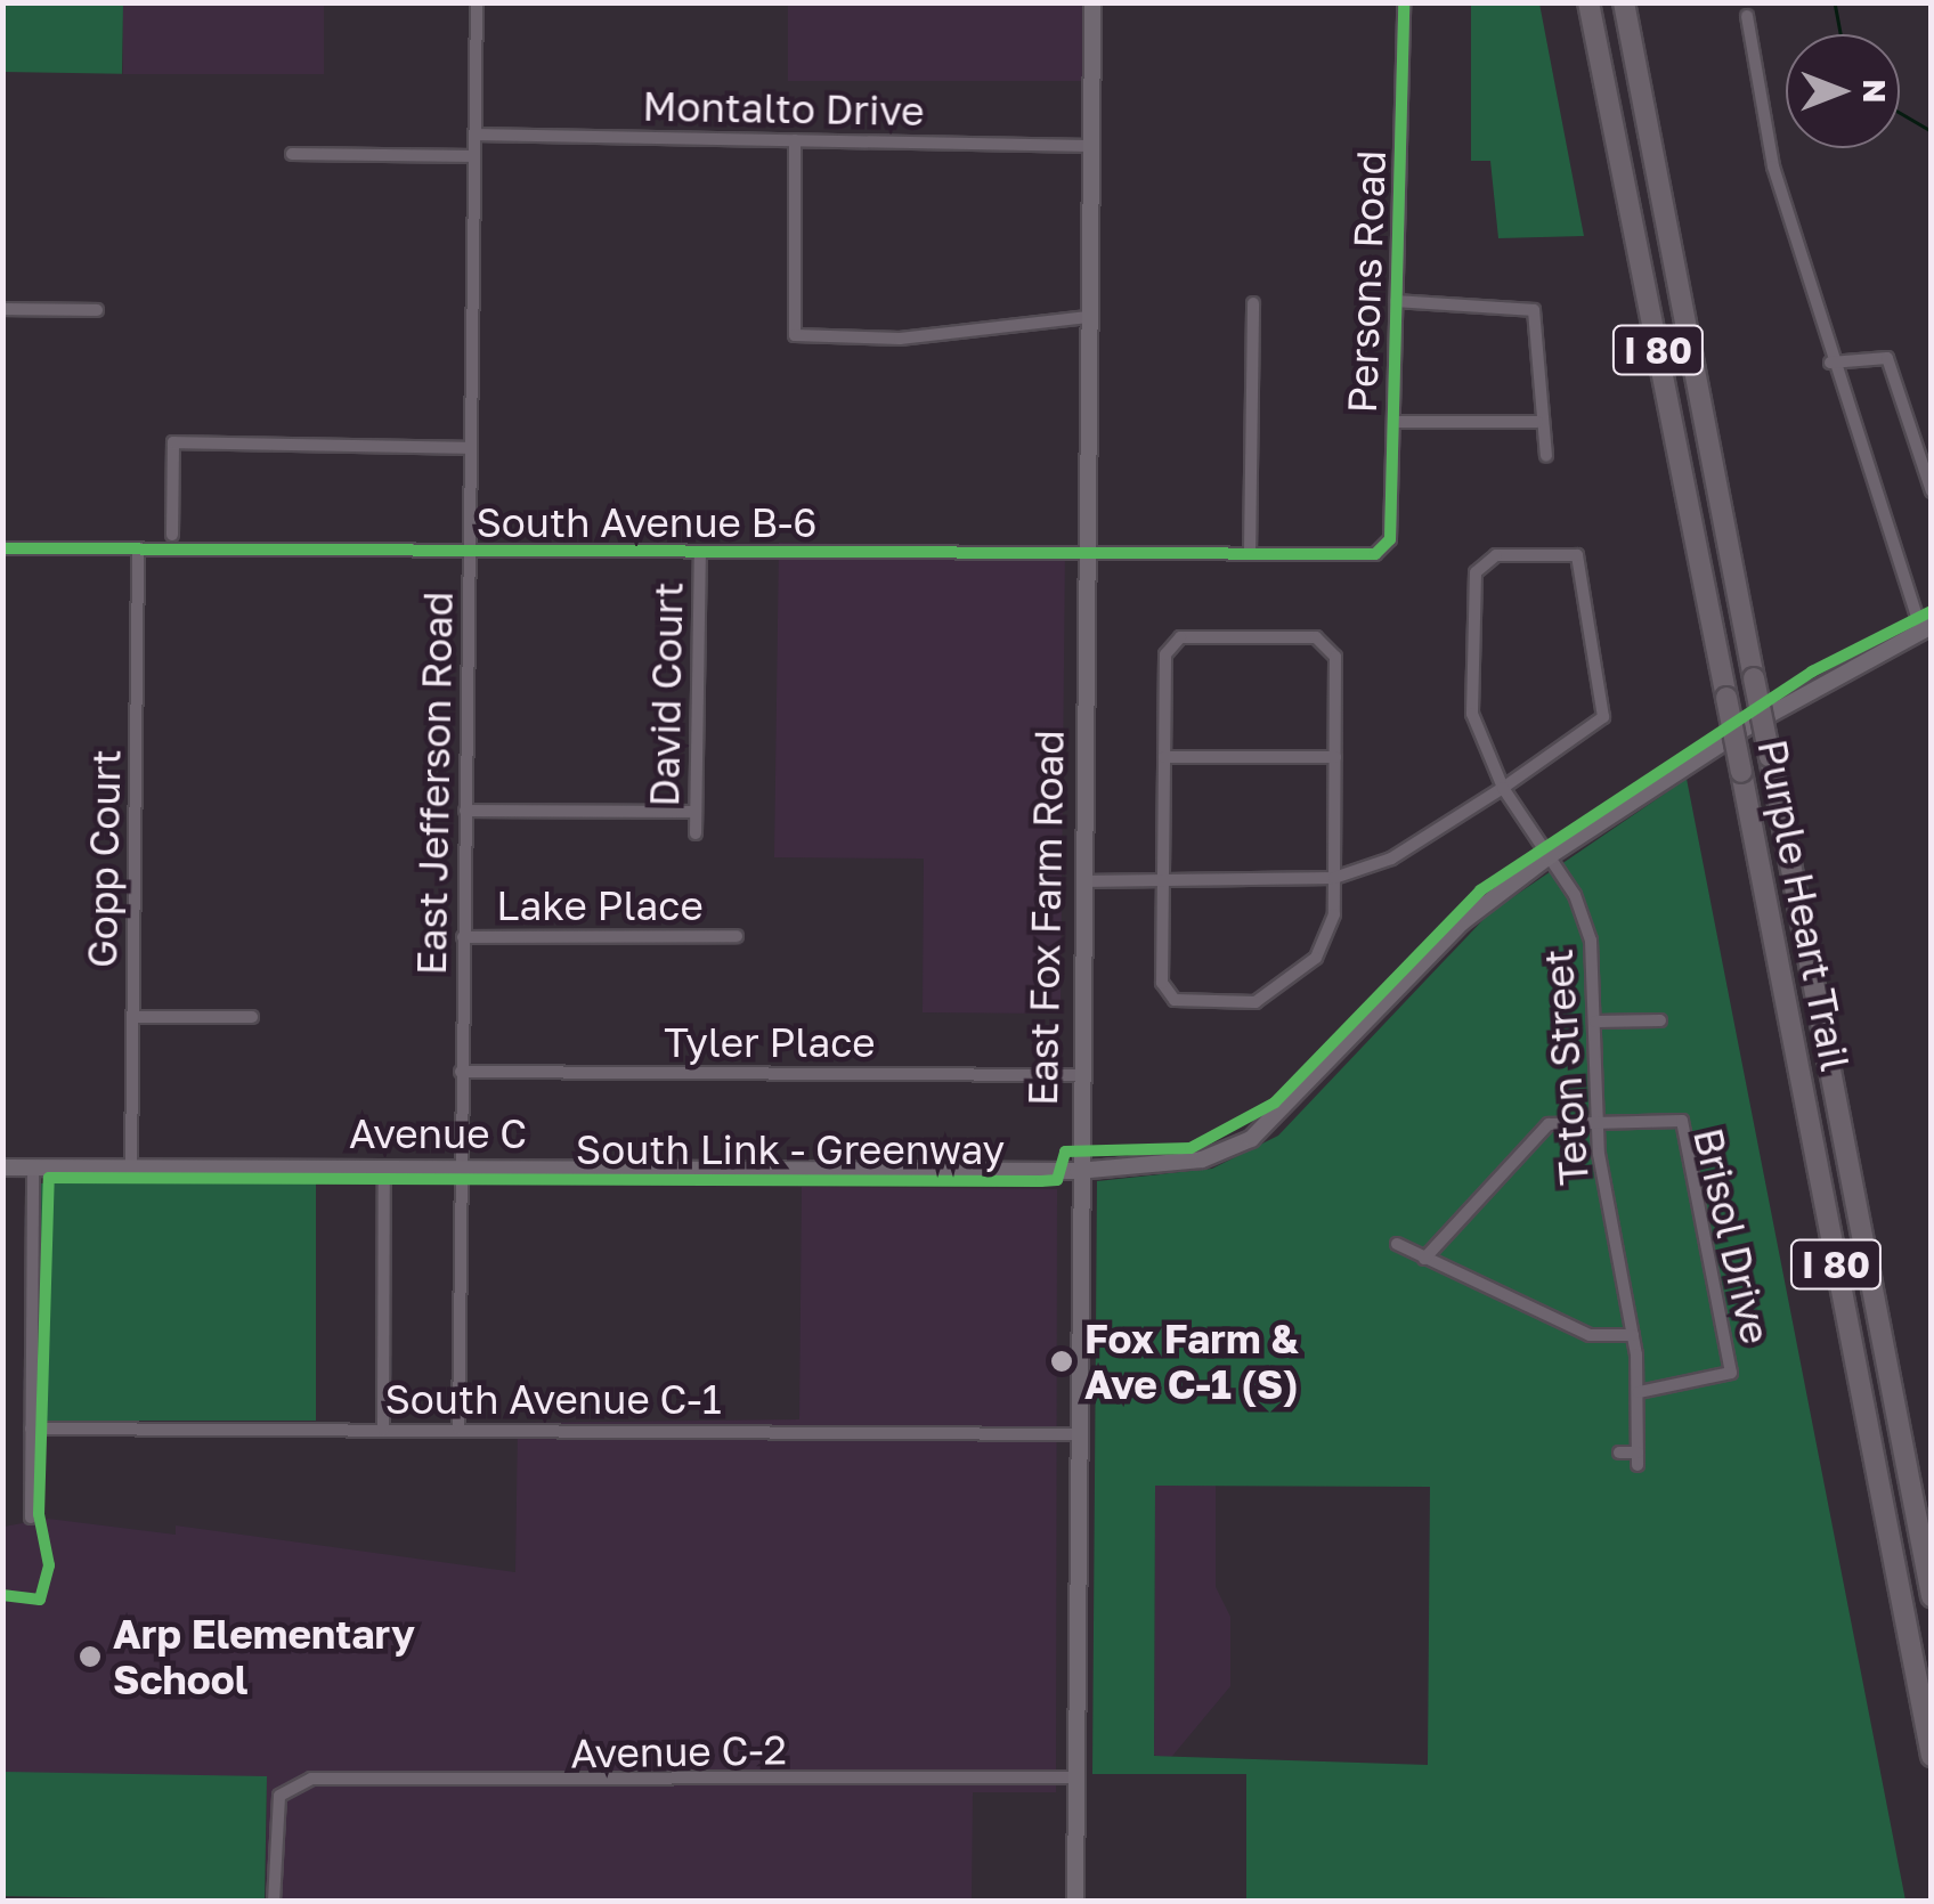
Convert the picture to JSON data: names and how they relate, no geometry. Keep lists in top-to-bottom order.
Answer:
{
  "streets": {
    "highway": ["I 80", "Purple Heart Trail"],
    "main road": ["East Fox Farm Road", "Avenue C"],
    "street": [
      "Montalto Drive",
      "Persons Road",
      "South Avenue B-6",
      "David Court",
      "East Jefferson Road",
      "Gopp Court",
      "Lake Place",
      "Tyler Place",
      "Teton Street",
      "Brisol Drive",
      "South Avenue C-1",
      "Avenue C-2"
    ],
    "cycle path": ["South Link - Greenway"]
  },
  "crossings": [
    ["Montalto Drive", "East Jefferson Road"],
    ["Montalto Drive", "East Fox Farm Road"],
    ["Persons Road", "South Avenue B-6"],
    ["South Avenue B-6", "David Court"],
    ["South Avenue B-6", "East Jefferson Road"],
    ["South Avenue B-6", "Gopp Court"],
    ["South Avenue B-6", "East Fox Farm Road"],
    ["East Jefferson Road", "Lake Place"],
    ["East Jefferson Road", "Tyler Place"],
    ["East Jefferson Road", "Avenue C"],
    ["East Jefferson Road", "South Avenue C-1"],
    ["Gopp Court", "Avenue C"],
    ["East Fox Farm Road", "Tyler Place"],
    ["East Fox Farm Road", "Avenue C"],
    ["East Fox Farm Road", "South Avenue C-1"],
    ["East Fox Farm Road", "Avenue C-2"],
    ["Teton Street", "Avenue C"],
    ["Teton Street", "Brisol Drive"]
  ],
  "places": ["Fox Farm & Ave C-1 (S)", "Arp Elementary School"],
  "north": "right"
}
